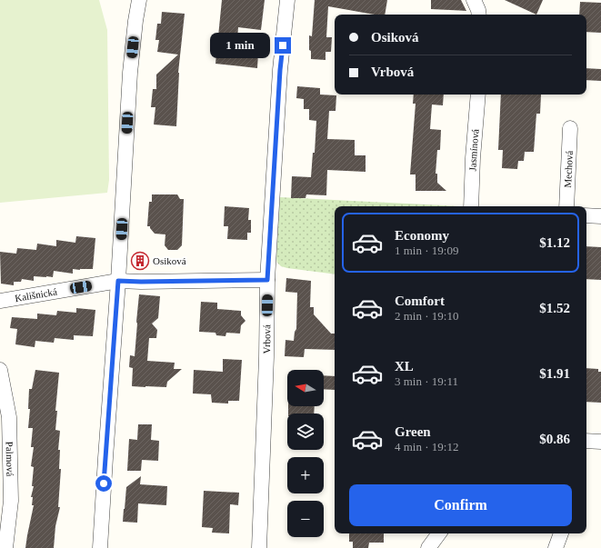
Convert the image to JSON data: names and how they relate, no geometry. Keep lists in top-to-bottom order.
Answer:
{
  "streets": {
    "street": [
      "Jasmínová",
      "Mechová",
      "Kališnická",
      "Vrbová",
      "Palmová"
    ]
  },
  "crossings": [
    ["Kališnická", "Vrbová"]
  ],
  "places": {
    "building": ["Osiková"]
  },
  "north": "left",
  "page": {
    "banner": ["Osiková", "Vrbová"],
    "bubble": "1 min",
    "list": [
      {
        "name": "Economy",
        "note": "1 min · 19:09",
        "value": "$1.12"
      },
      {
        "name": "Comfort",
        "note": "2 min · 19:10",
        "value": "$1.52"
      },
      {
        "name": "XL",
        "note": "3 min · 19:11",
        "value": "$1.91"
      },
      {
        "name": "Green",
        "note": "4 min · 19:12",
        "value": "$0.86"
      }
    ],
    "map_buttons": ["+", "−"],
    "buttons": "Confirm"
  }
}
